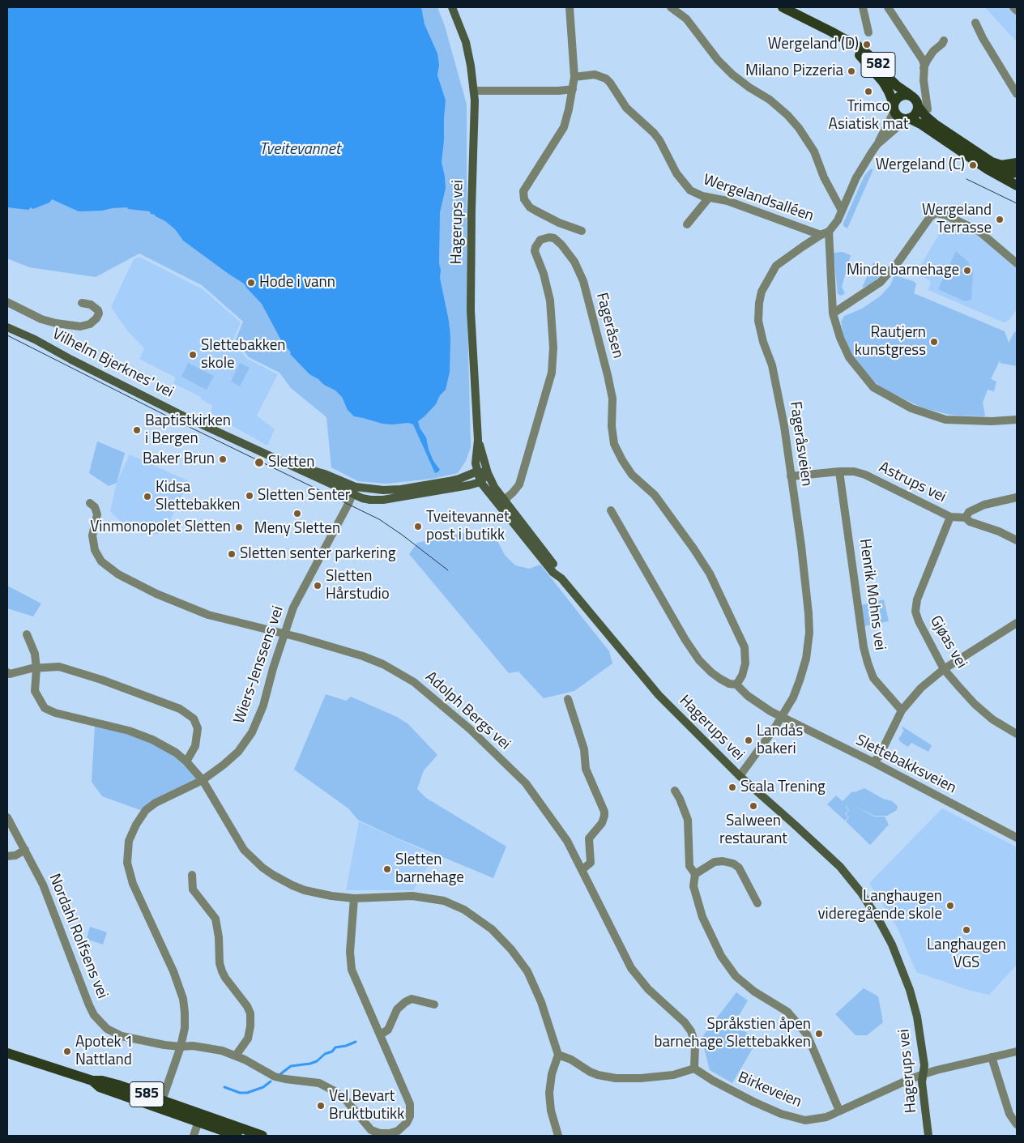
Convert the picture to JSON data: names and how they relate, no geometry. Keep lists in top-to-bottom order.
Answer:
{
  "streets": {
    "main road": [
      "582",
      "Hagerups vei",
      "Vilhelm Bjerknes' vei",
      "585"
    ],
    "street": [
      "Wergelandsalléen",
      "Fageråsen",
      "Fageråsveien",
      "Astrups vei",
      "Henrik Mohns vei",
      "Gjøas vei",
      "Wiers-Jenssens vei",
      "Adolph Bergs vei",
      "Slettebakksveien",
      "Nordahl Rolfsens vei",
      "Birkeveien"
    ]
  },
  "crossings": [
    ["582", "Fageråsveien"],
    ["Wergelandsalléen", "Fageråsveien"],
    ["Hagerups vei", "Fageråsen"],
    ["Hagerups vei", "Vilhelm Bjerknes' vei"],
    ["Hagerups vei", "Fageråsveien"],
    ["Hagerups vei", "Birkeveien"],
    ["Vilhelm Bjerknes' vei", "Wiers-Jenssens vei"],
    ["Fageråsveien", "Astrups vei"],
    ["Fageråsveien", "Slettebakksveien"],
    ["Astrups vei", "Henrik Mohns vei"],
    ["Astrups vei", "Gjøas vei"],
    ["Wiers-Jenssens vei", "Adolph Bergs vei"],
    ["Wiers-Jenssens vei", "Nordahl Rolfsens vei"],
    ["Wiers-Jenssens vei", "585"],
    ["Adolph Bergs vei", "Birkeveien"]
  ],
  "water": ["Tveitevannet"],
  "places": [
    "Wergeland (D)",
    "Milano Pizzeria",
    "Trimco Asiatisk mat",
    "Wergeland (C)",
    "Wergeland Terrasse",
    "Minde barnehage",
    "Hode i vann",
    "Rautjern kunstgress",
    "Slettebakken skole",
    "Baptistkirken i Bergen",
    "Baker Brun",
    "Sletten",
    "Sletten Senter",
    "Kidsa Slettebakken",
    "Meny Sletten",
    "Tveitevannet post i butikk",
    "Vinmonopolet Sletten",
    "Sletten senter parkering",
    "Sletten Hårstudio",
    "Landås bakeri",
    "Scala Trening",
    "Salween restaurant",
    "Sletten barnehage",
    "Langhaugen videregående skole",
    "Langhaugen VGS",
    "Språkstien åpen barnehage Slettebakken",
    "Apotek 1 Nattland",
    "Vel Bevart Bruktbutikk"
  ]
}
